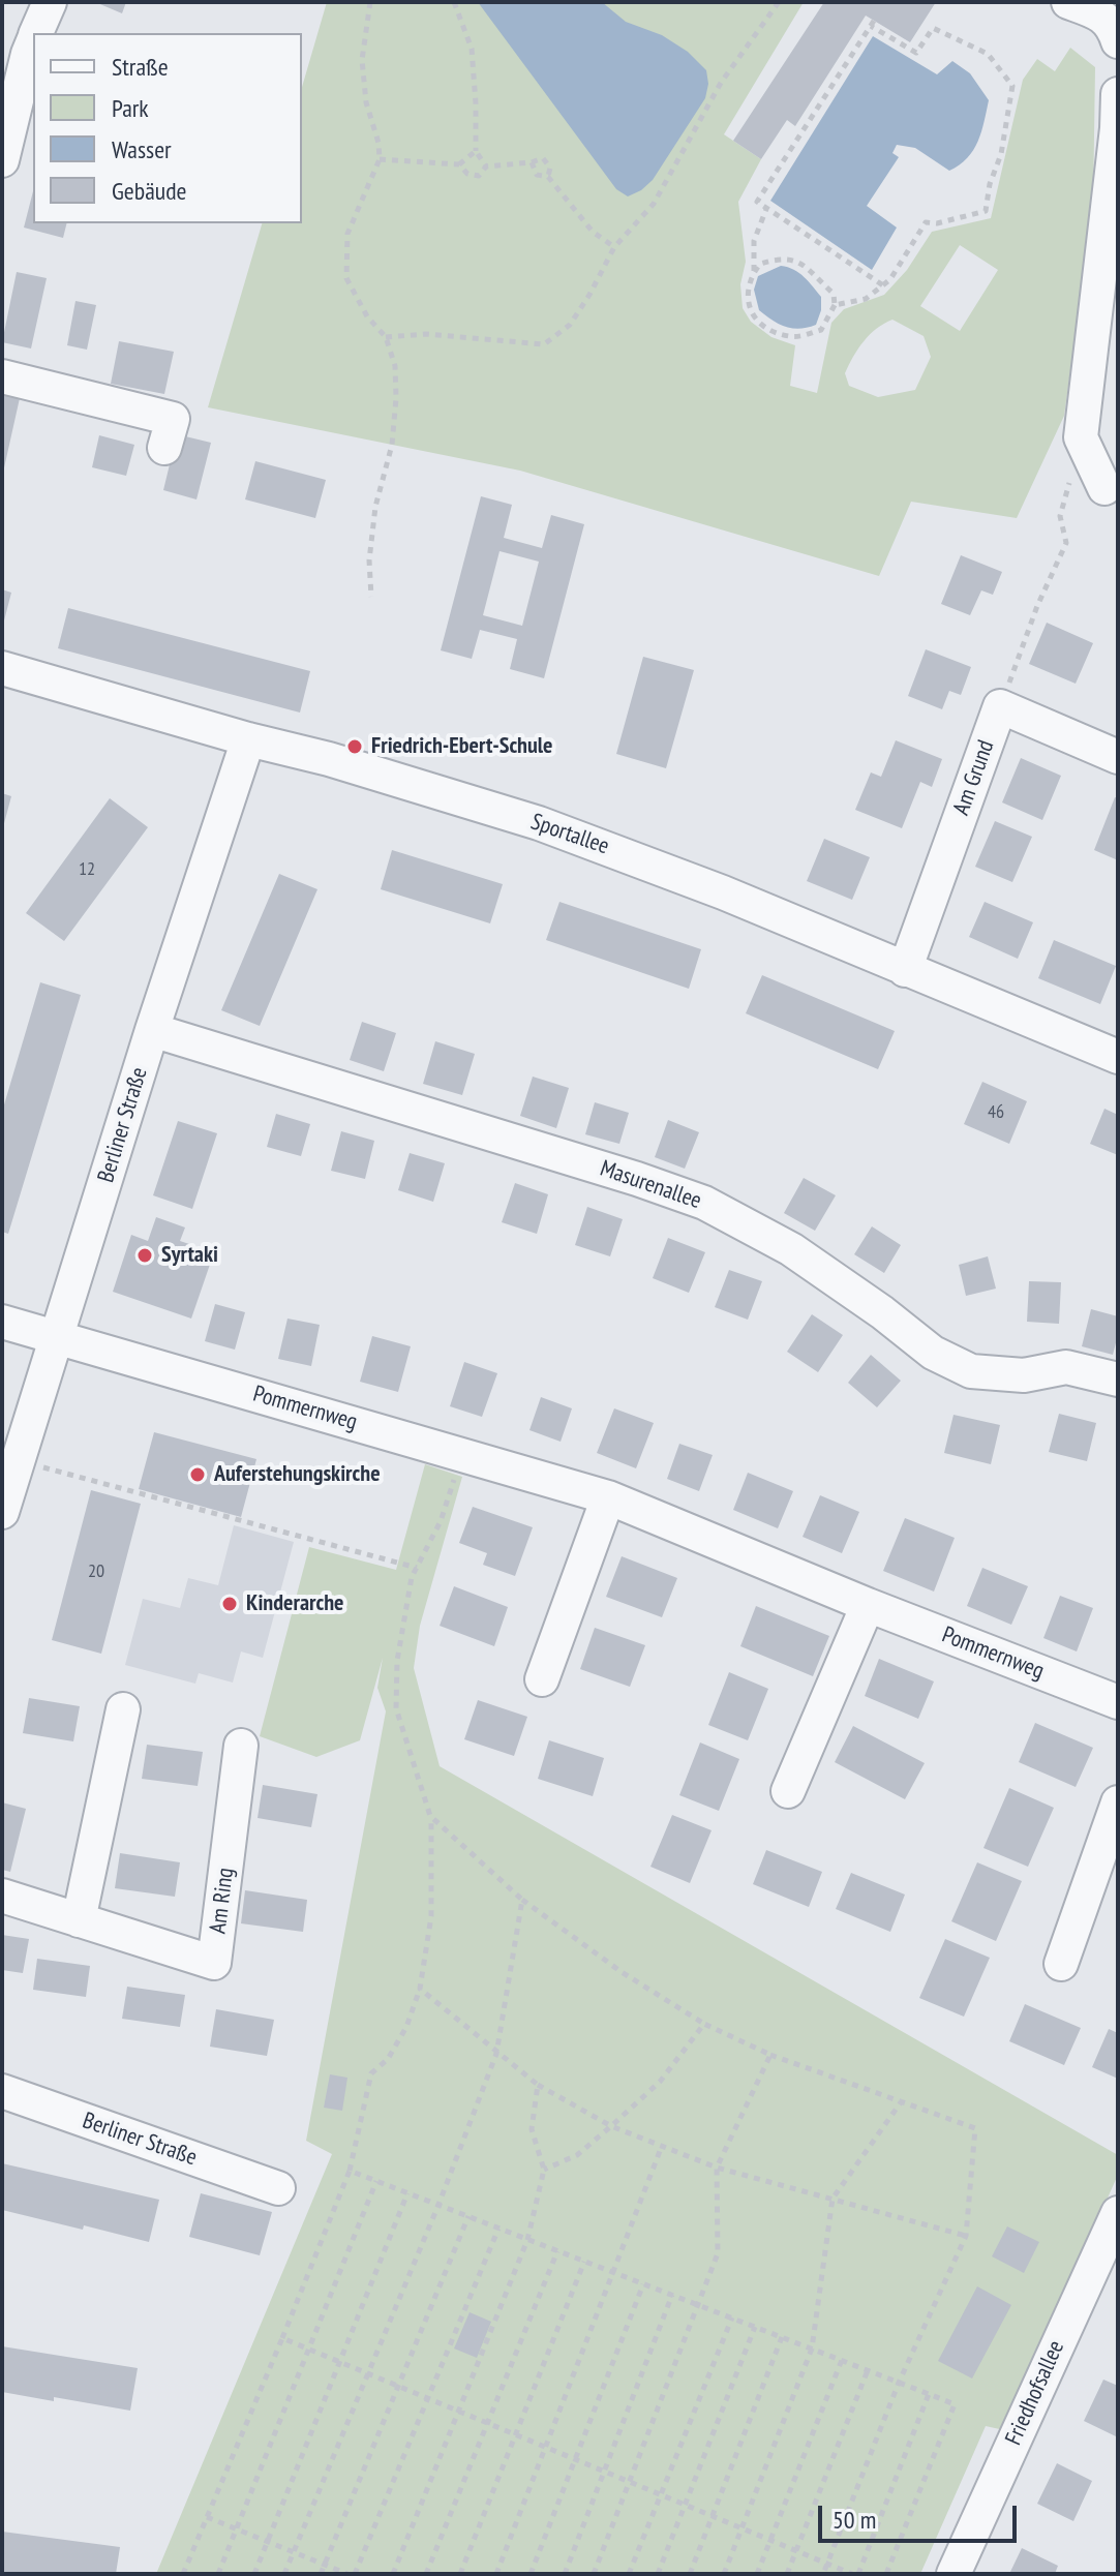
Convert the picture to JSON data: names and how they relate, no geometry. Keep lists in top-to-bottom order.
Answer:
{
  "streets": {
    "street": [
      "Am Grund",
      "Sportallee",
      "Berliner Straße",
      "Masurenallee",
      "Pommernweg",
      "Am Ring",
      "Friedhofsallee"
    ]
  },
  "crossings": [
    ["Am Grund", "Sportallee"],
    ["Sportallee", "Berliner Straße"],
    ["Berliner Straße", "Masurenallee"],
    ["Berliner Straße", "Pommernweg"]
  ],
  "places": [
    "Friedrich-Ebert-Schule",
    "Syrtaki",
    "Auferstehungskirche",
    "Kinderarche"
  ],
  "house_numbers": ["12", "46", "20"],
  "legend": [
    "Straße",
    "Park",
    "Wasser",
    "Gebäude"
  ],
  "scale_bar": "50 m"
}
